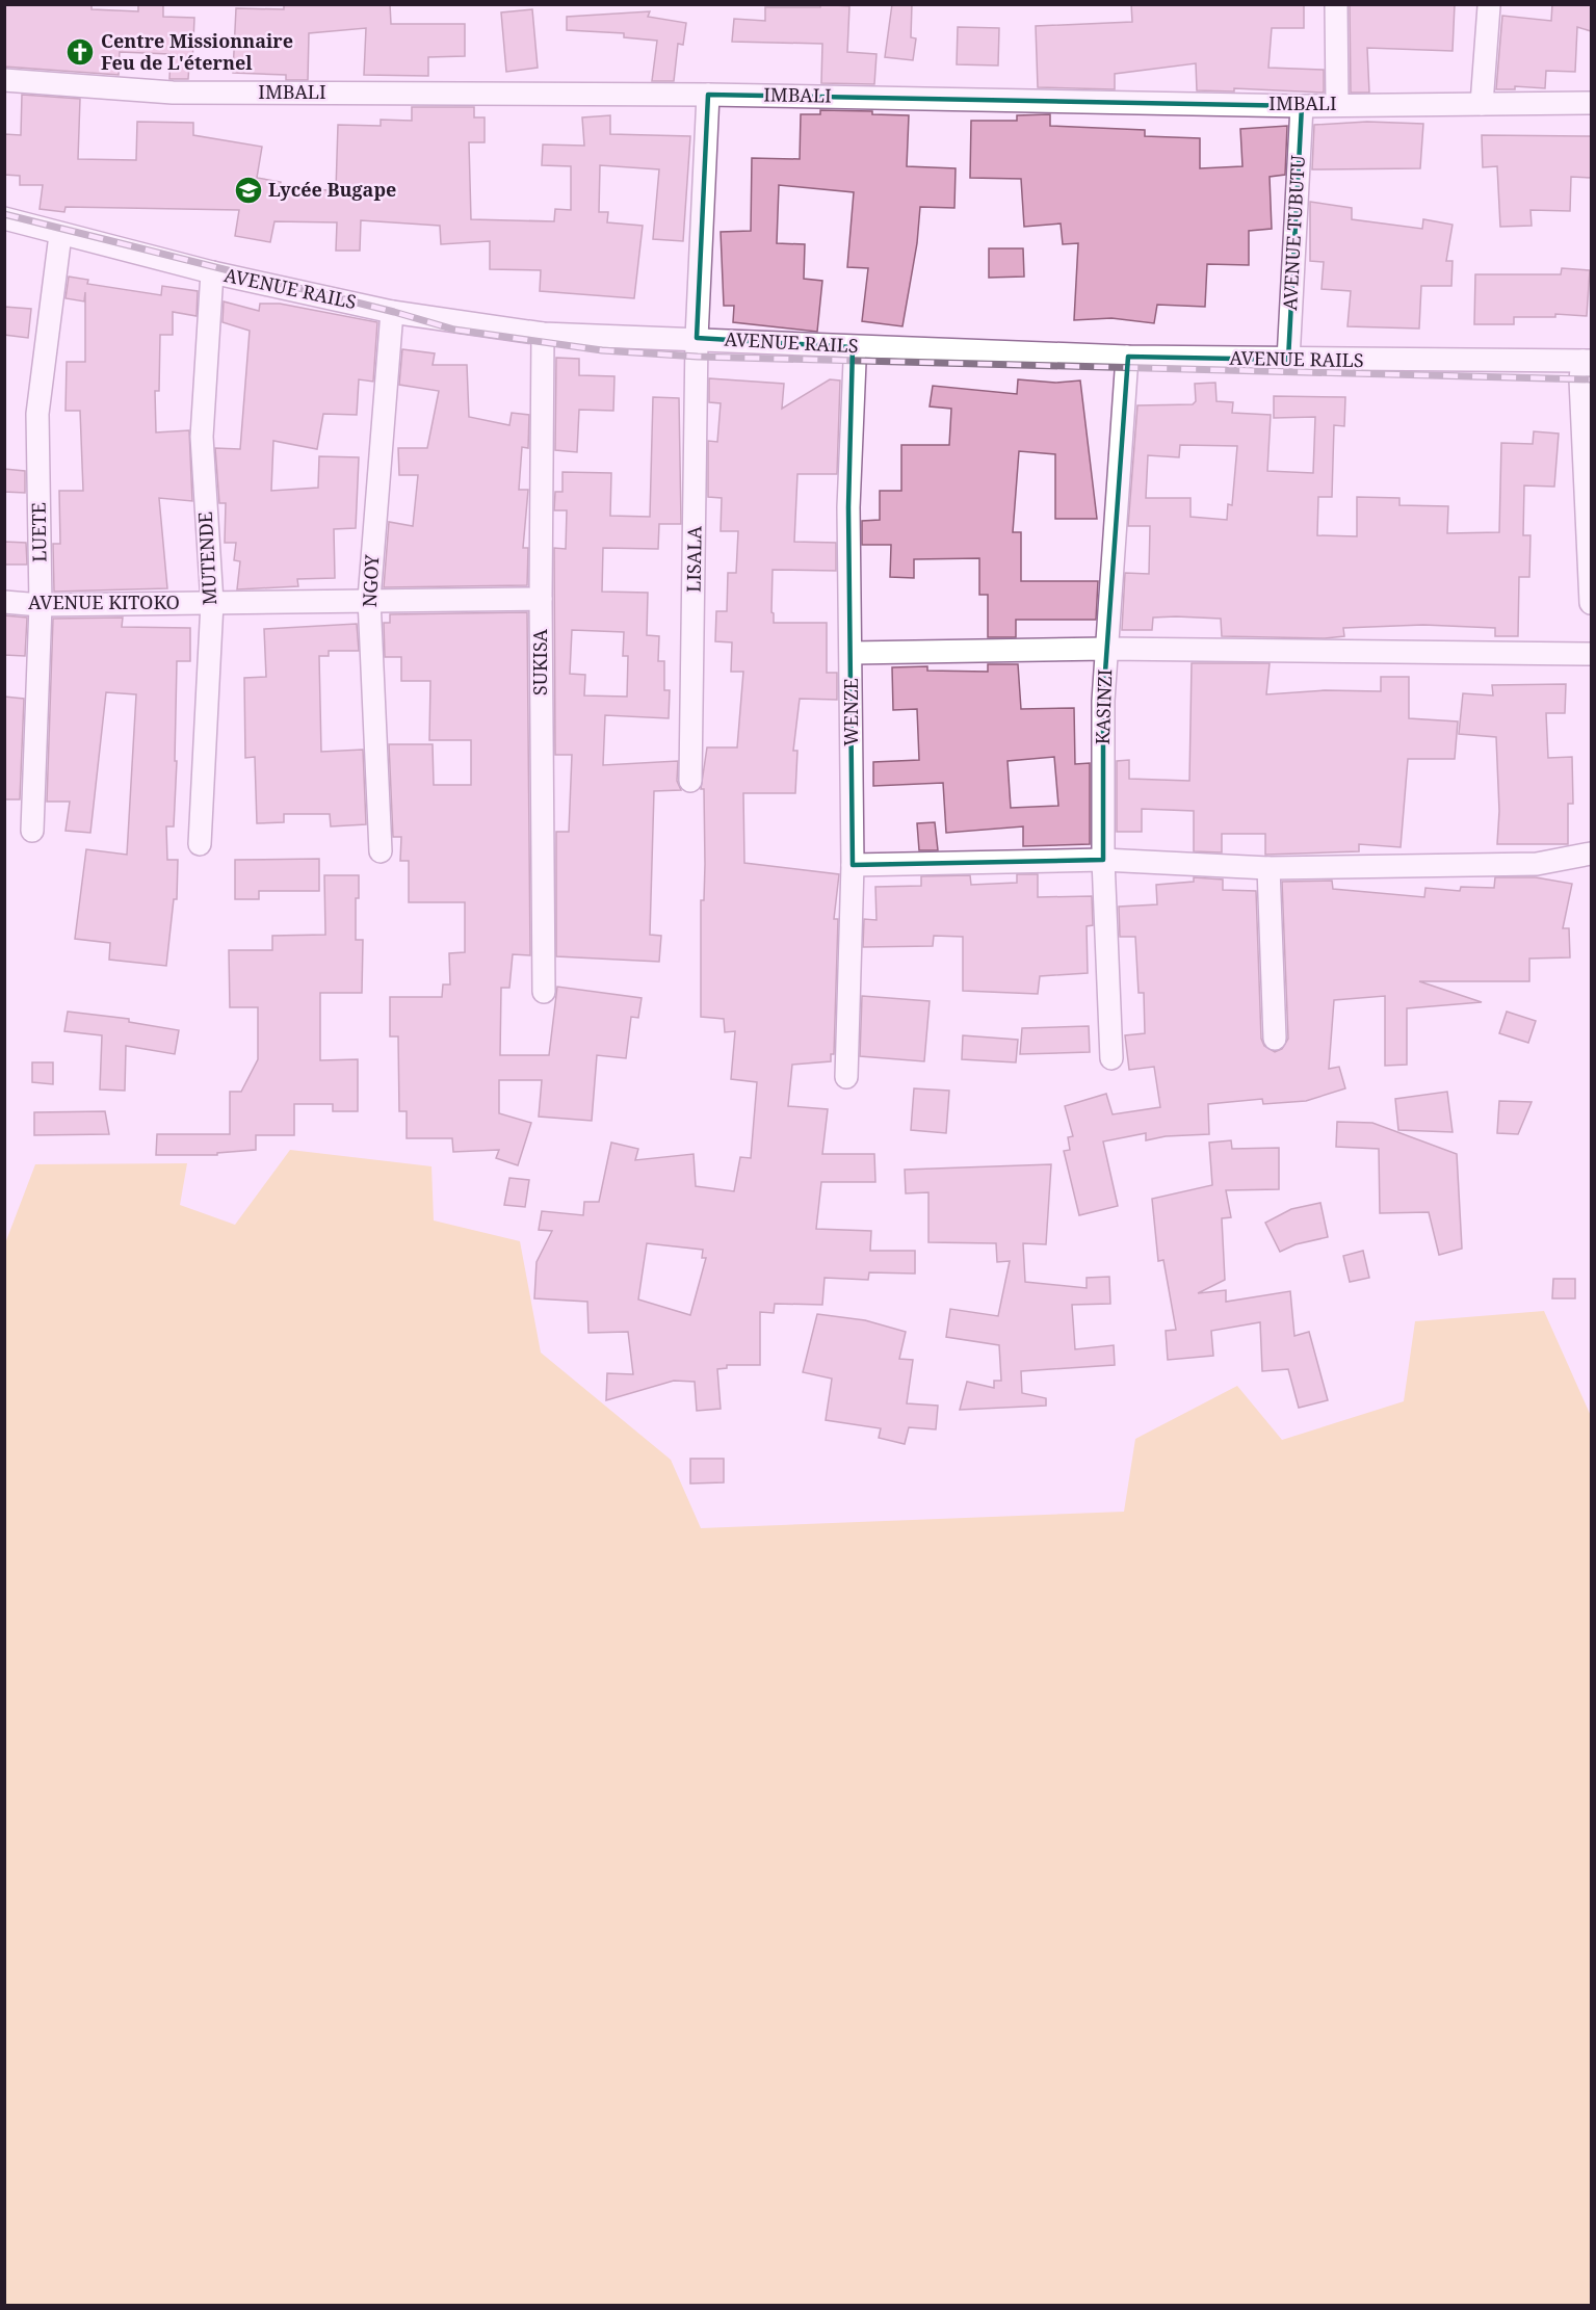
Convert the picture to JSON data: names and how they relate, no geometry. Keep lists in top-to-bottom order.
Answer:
{
  "streets": {
    "street": [
      "IMBALI",
      "AVENUE TUBUTU",
      "AVENUE RAILS",
      "LUETE",
      "MUTENDE",
      "LISALA",
      "NGOY",
      "AVENUE KITOKO",
      "SUKISA",
      "KASINZI",
      "WENZE"
    ]
  },
  "crossings": [
    ["IMBALI", "AVENUE TUBUTU"],
    ["IMBALI", "LISALA"],
    ["AVENUE TUBUTU", "AVENUE RAILS"],
    ["AVENUE RAILS", "LUETE"],
    ["AVENUE RAILS", "MUTENDE"],
    ["AVENUE RAILS", "LISALA"],
    ["AVENUE RAILS", "NGOY"],
    ["AVENUE RAILS", "SUKISA"],
    ["AVENUE RAILS", "KASINZI"],
    ["AVENUE RAILS", "WENZE"],
    ["LUETE", "AVENUE KITOKO"],
    ["MUTENDE", "AVENUE KITOKO"],
    ["NGOY", "AVENUE KITOKO"],
    ["AVENUE KITOKO", "SUKISA"]
  ],
  "places": {
    "church": ["Centre Missionnaire Feu de L'éternel"],
    "school or university": ["Lycée Bugape"]
  }
}
